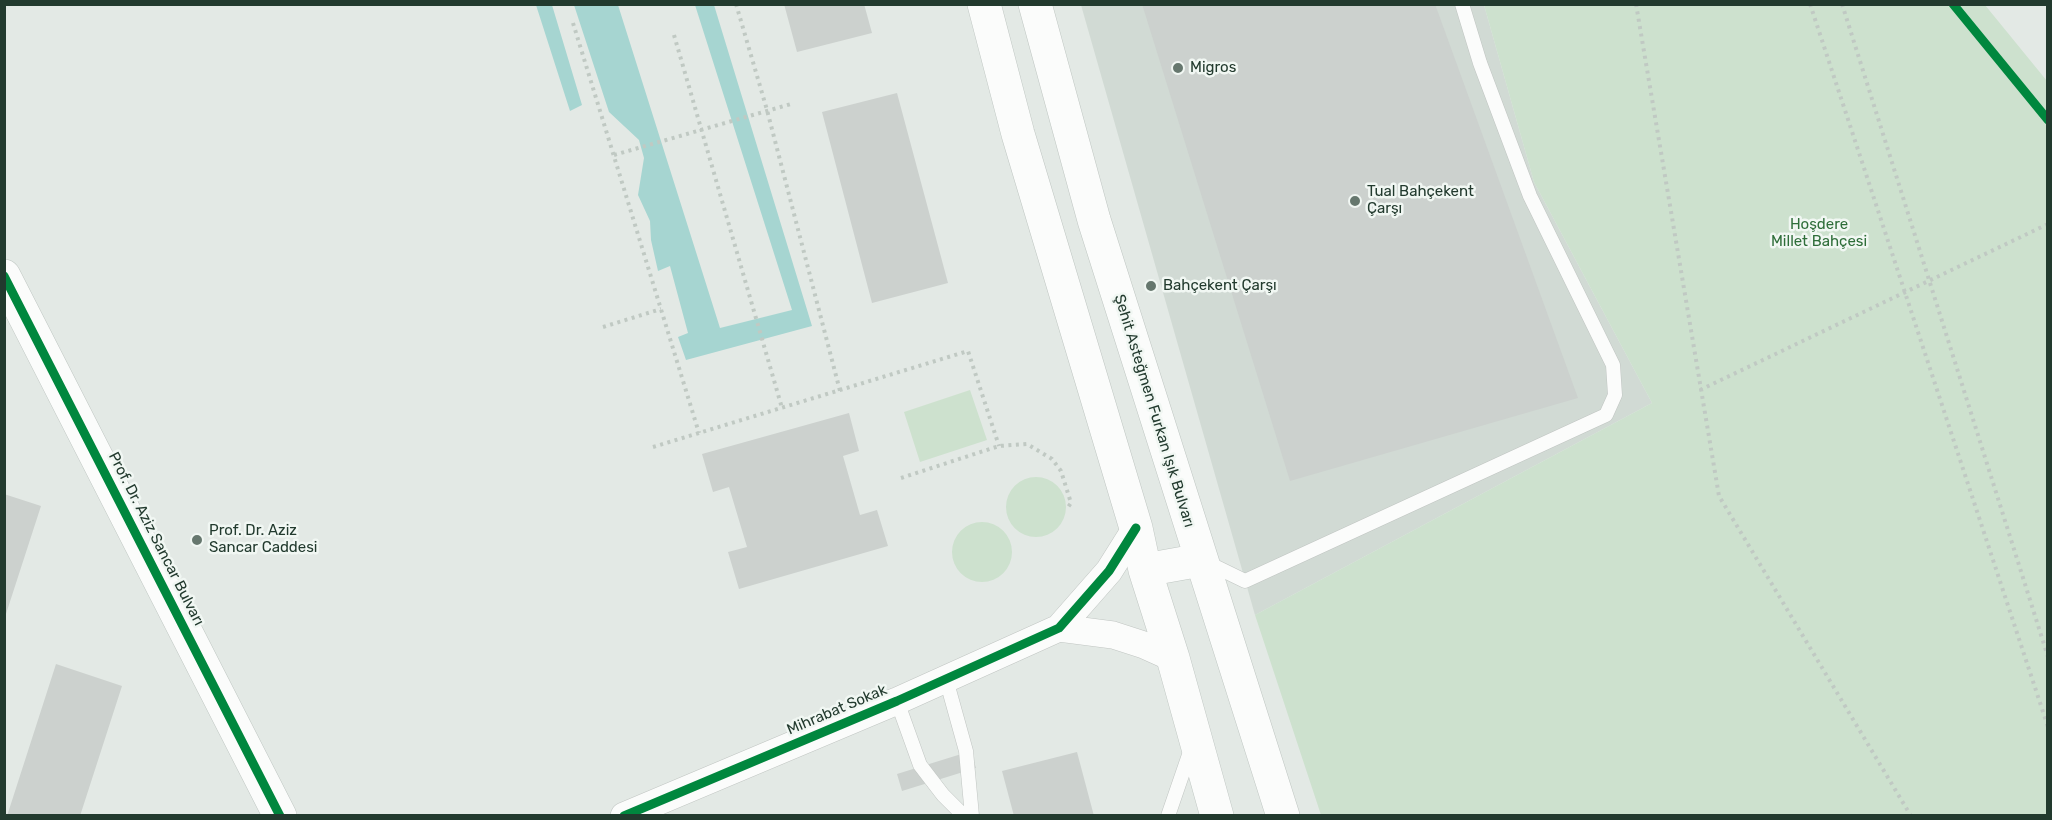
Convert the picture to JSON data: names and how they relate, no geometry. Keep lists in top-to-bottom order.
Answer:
{
  "streets": {
    "main road": ["Şehit Asteğmen Furkan Işık Bulvarı", "Prof. Dr. Aziz Sancar Bulvarı"],
    "street": ["Mihrabat Sokak"]
  },
  "parks": ["Hoşdere Millet Bahçesi"],
  "places": [
    "Migros",
    "Tual Bahçekent Çarşı",
    "Bahçekent Çarşı",
    "Prof. Dr. Aziz Sancar Caddesi"
  ]
}
